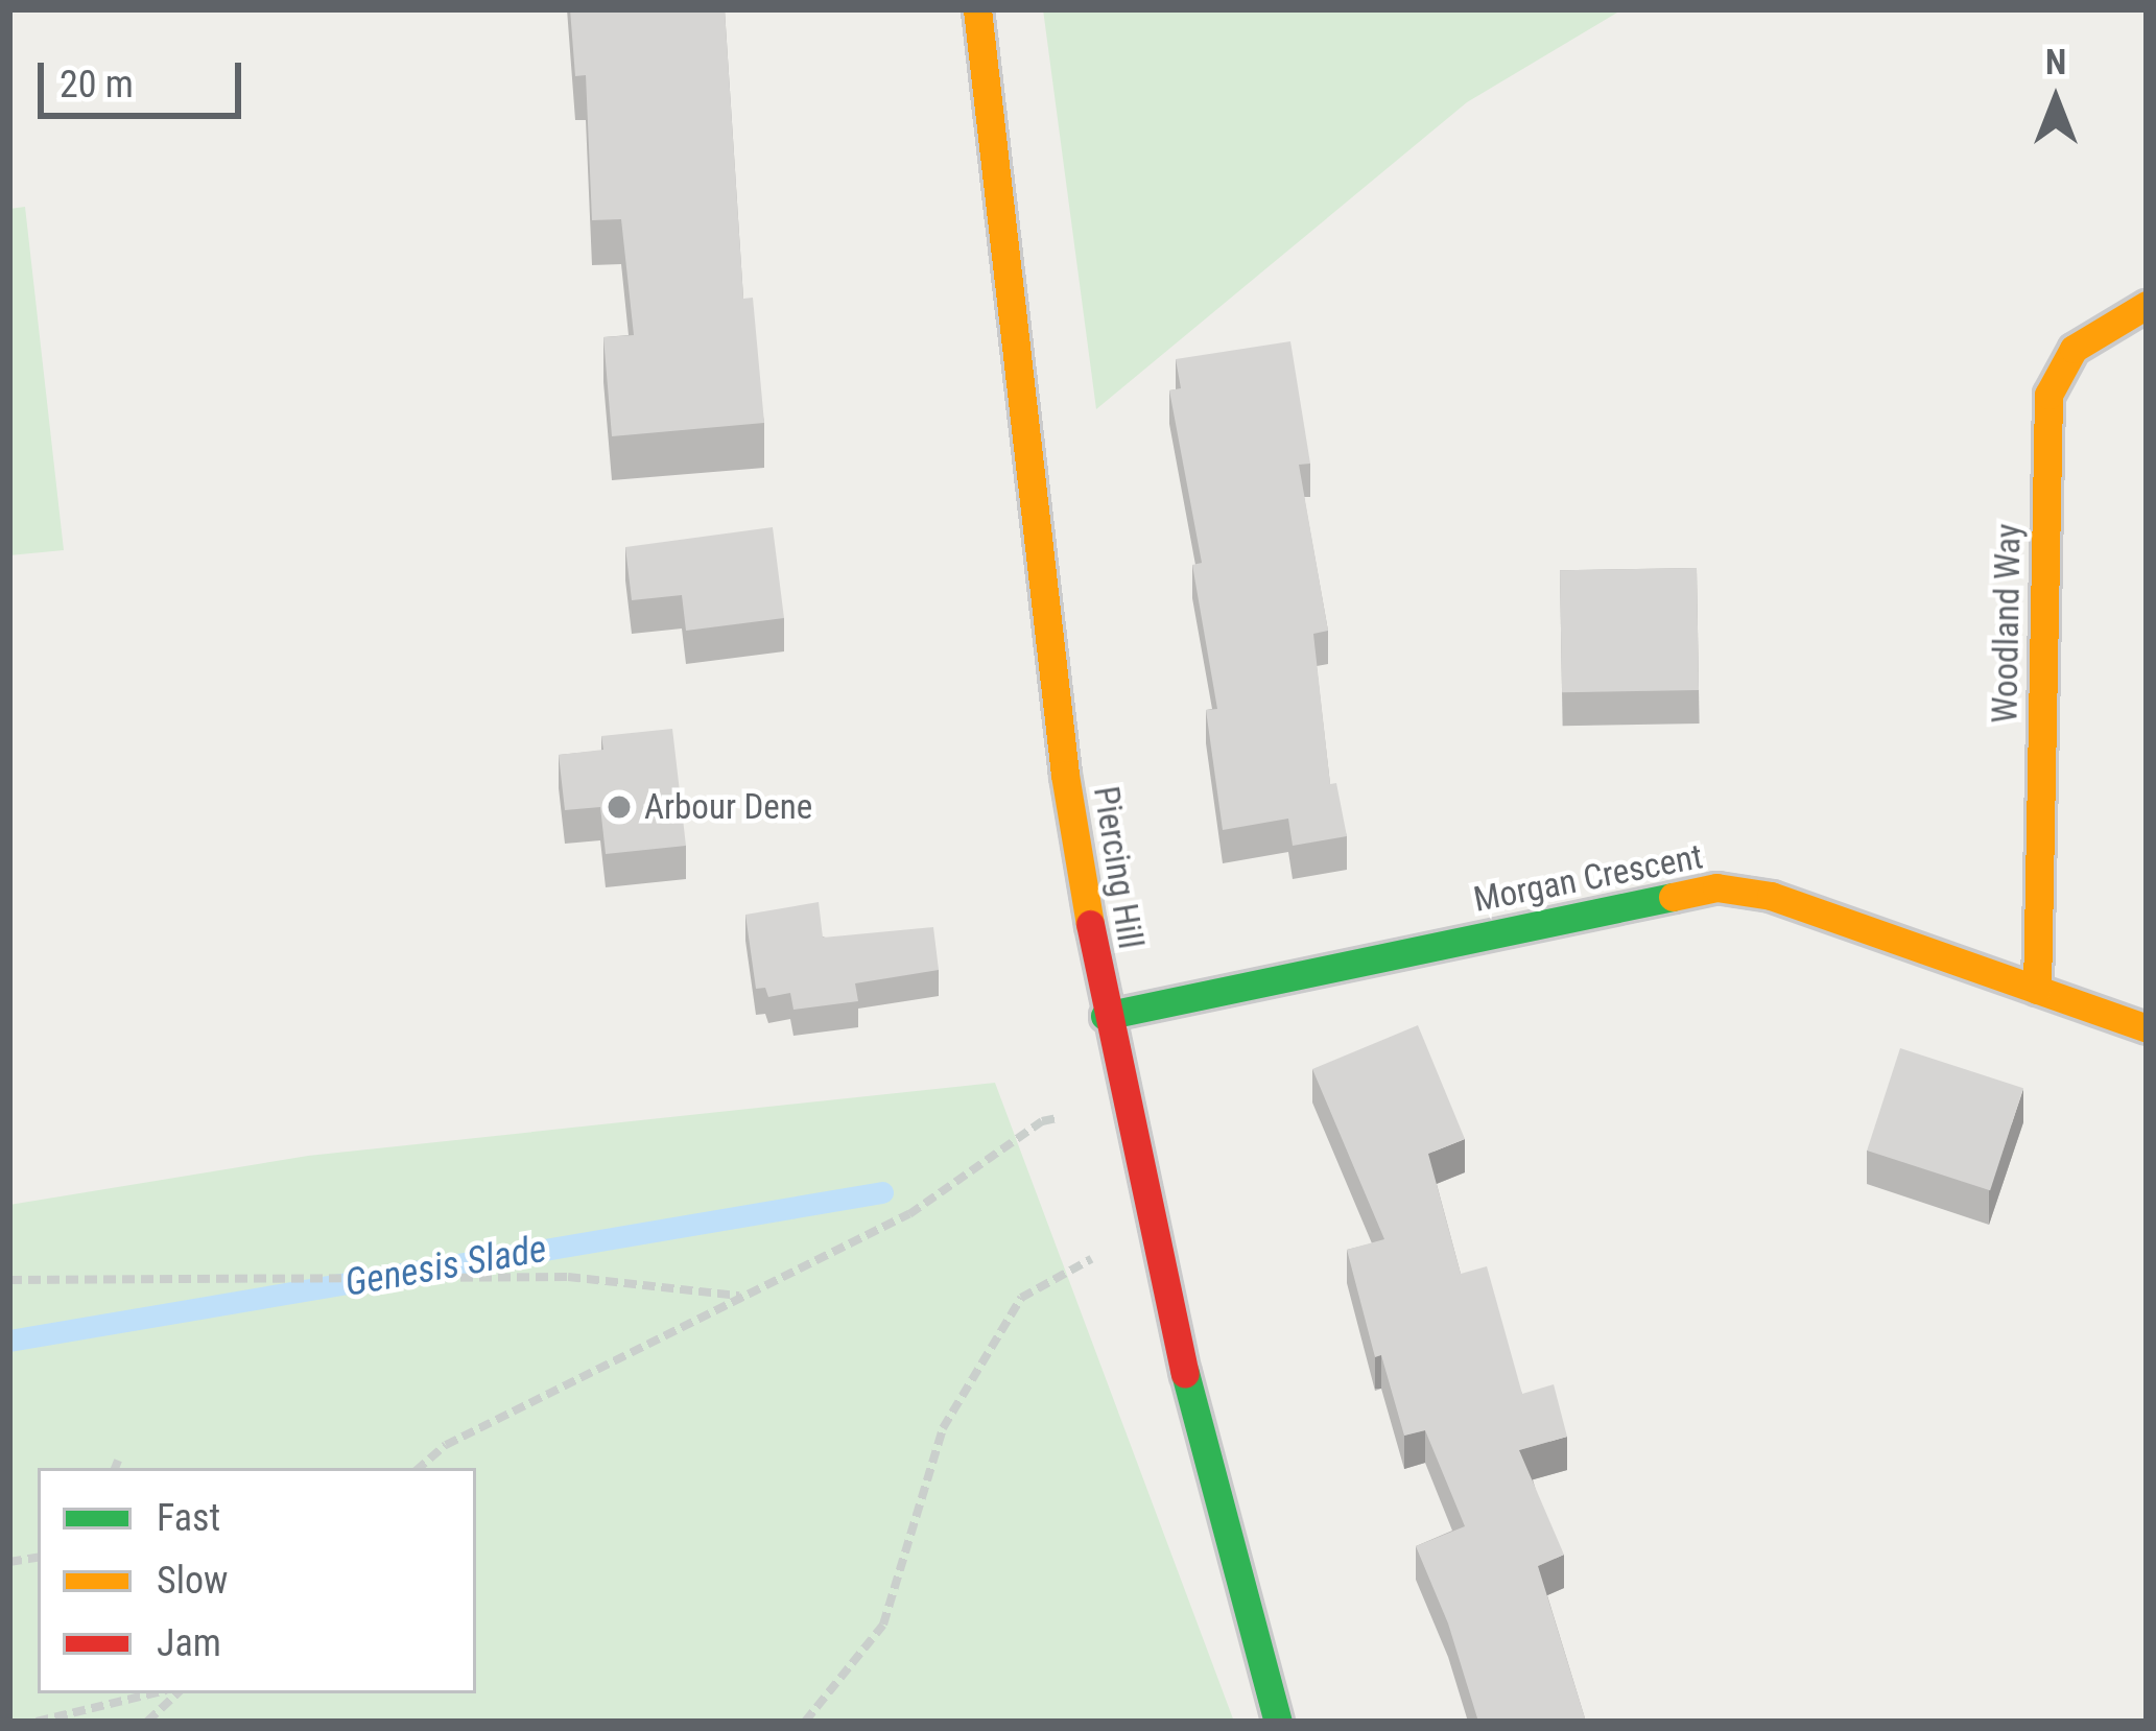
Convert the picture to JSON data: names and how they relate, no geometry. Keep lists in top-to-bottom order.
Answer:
{
  "streets": {
    "street": ["Woodland Way", "Piercing Hill", "Morgan Crescent"]
  },
  "crossings": [
    ["Woodland Way", "Morgan Crescent"],
    ["Piercing Hill", "Morgan Crescent"]
  ],
  "water": ["Genesis Slade"],
  "places": ["Arbour Dene"],
  "legend": ["Fast", "Slow", "Jam"],
  "scale_bar": "20 m",
  "north": "top"
}
